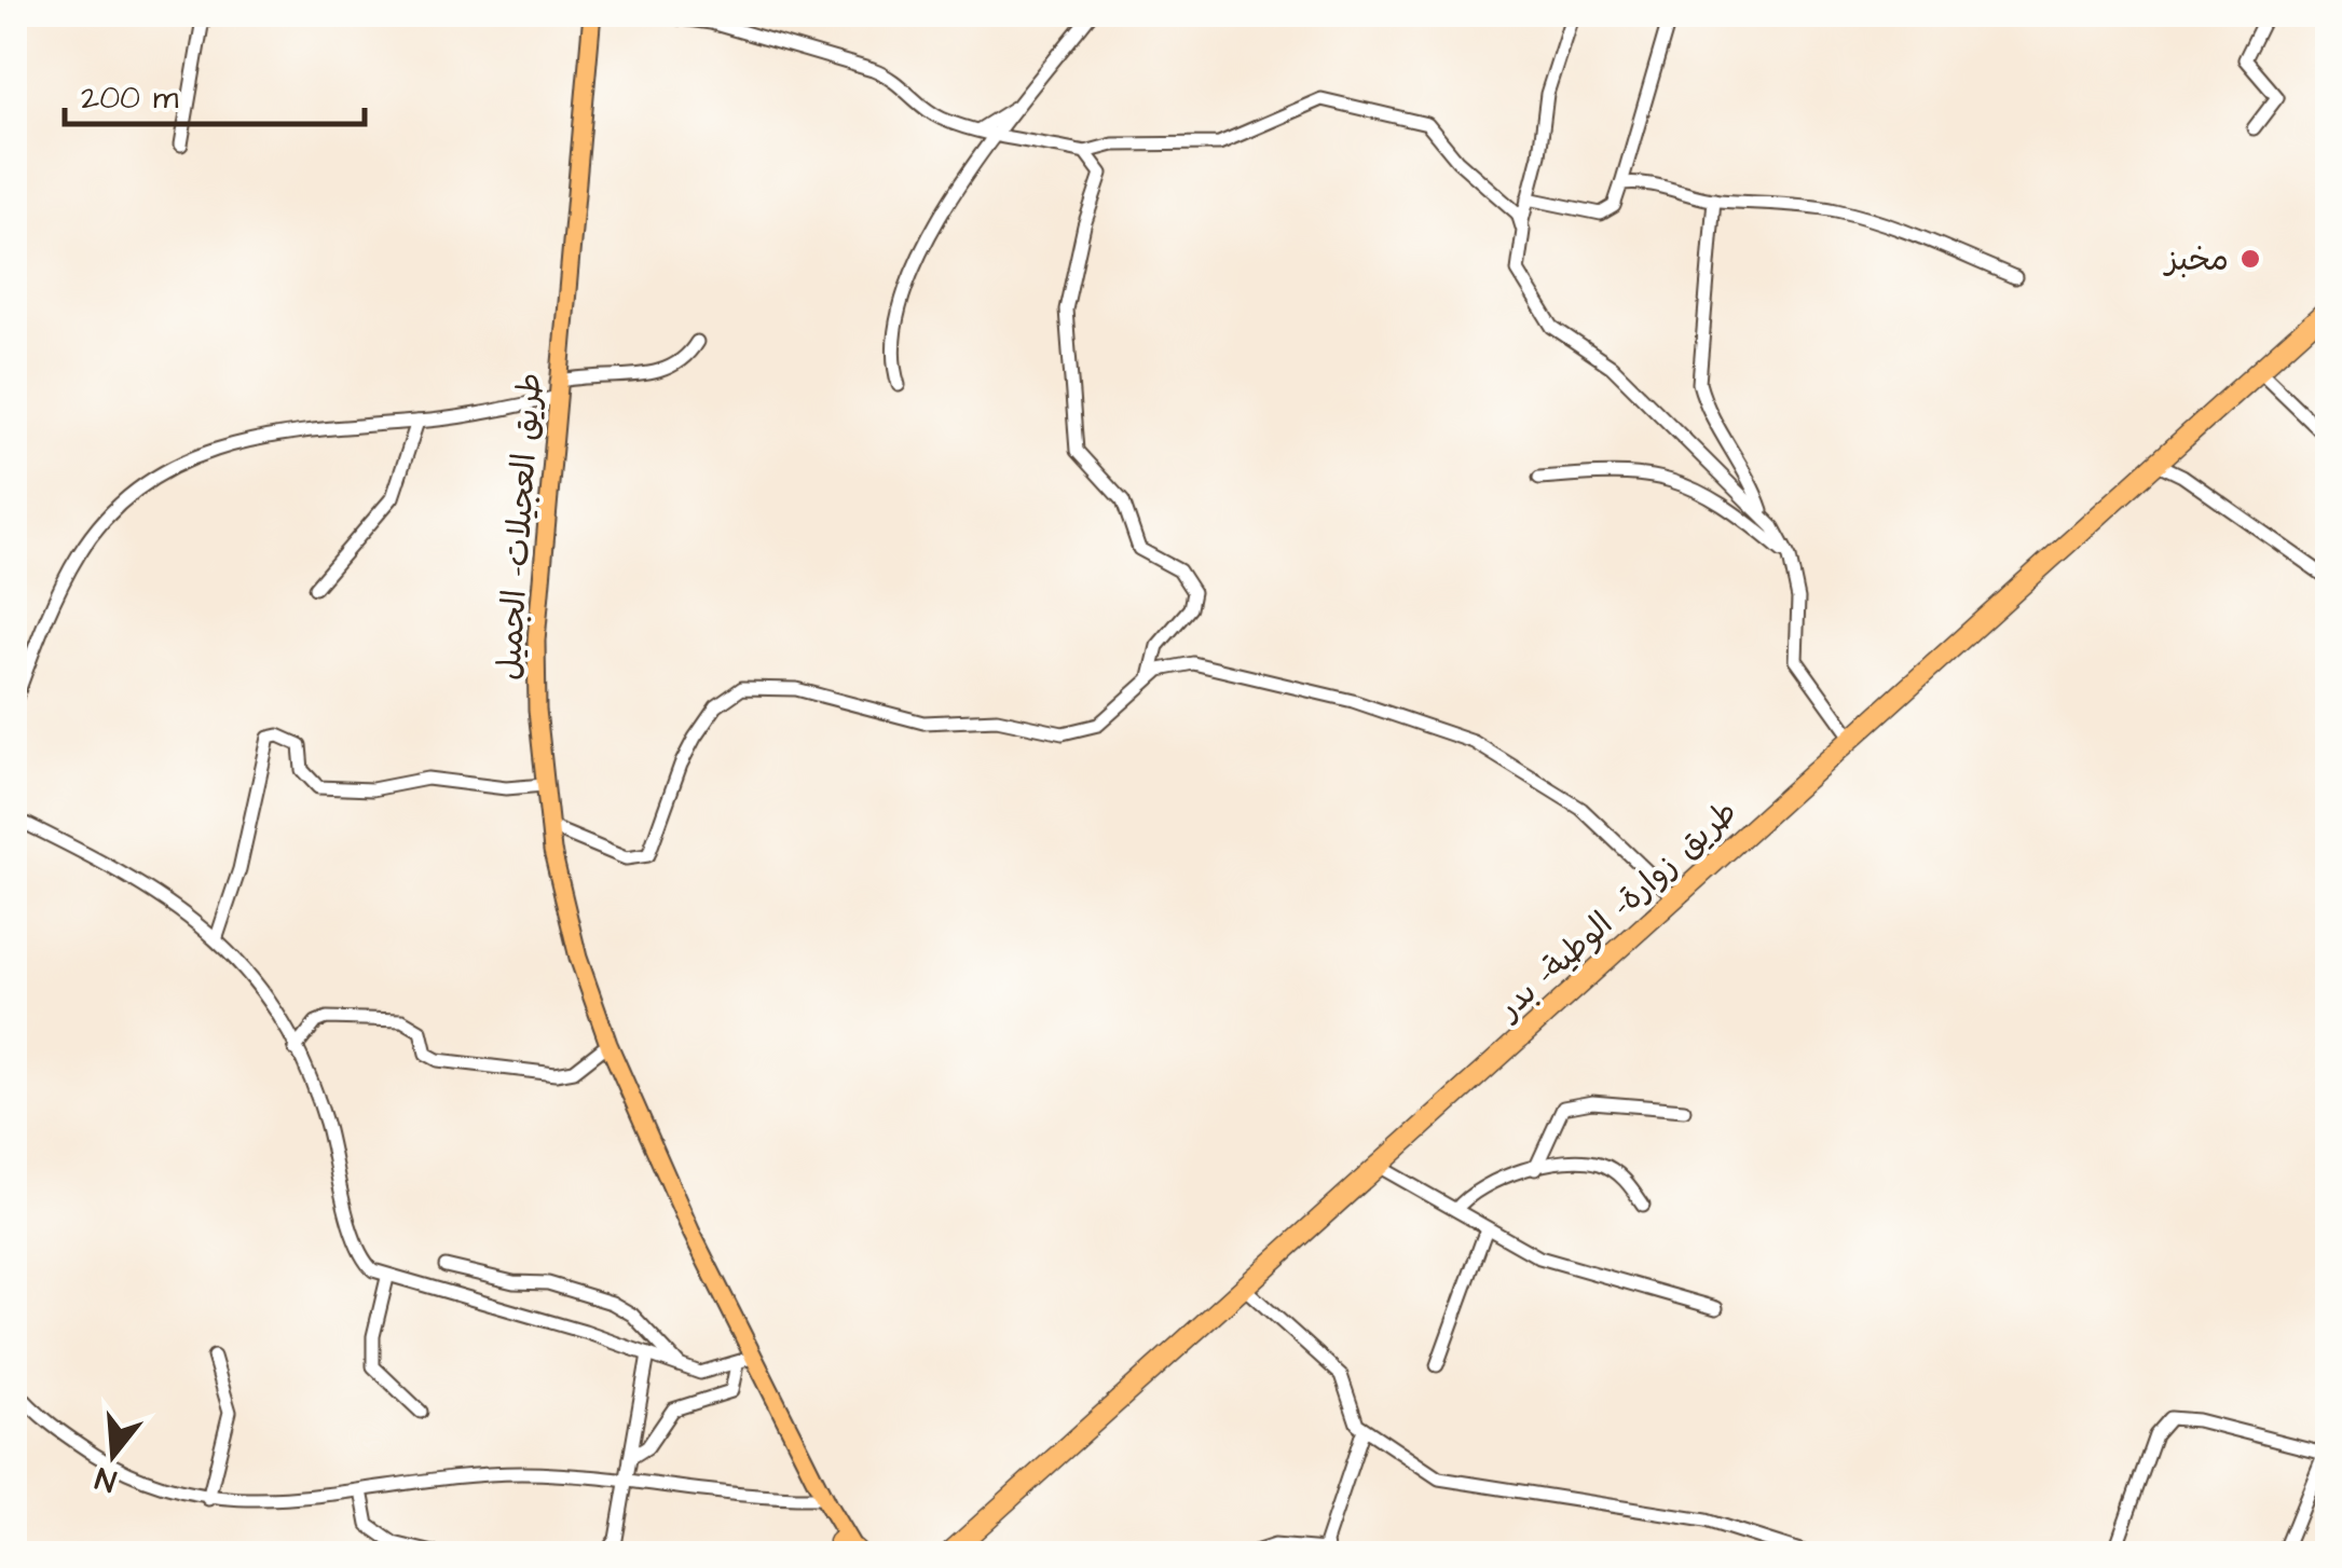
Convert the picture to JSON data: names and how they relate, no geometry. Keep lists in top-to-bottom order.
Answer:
{
  "streets": {
    "highway": ["طريق زوارة- الوطية- بدر"],
    "main road": ["طريق العجيلات- الجميل"]
  },
  "places": ["مخبز"],
  "scale_bar": "200 m",
  "north": "bottom"
}
